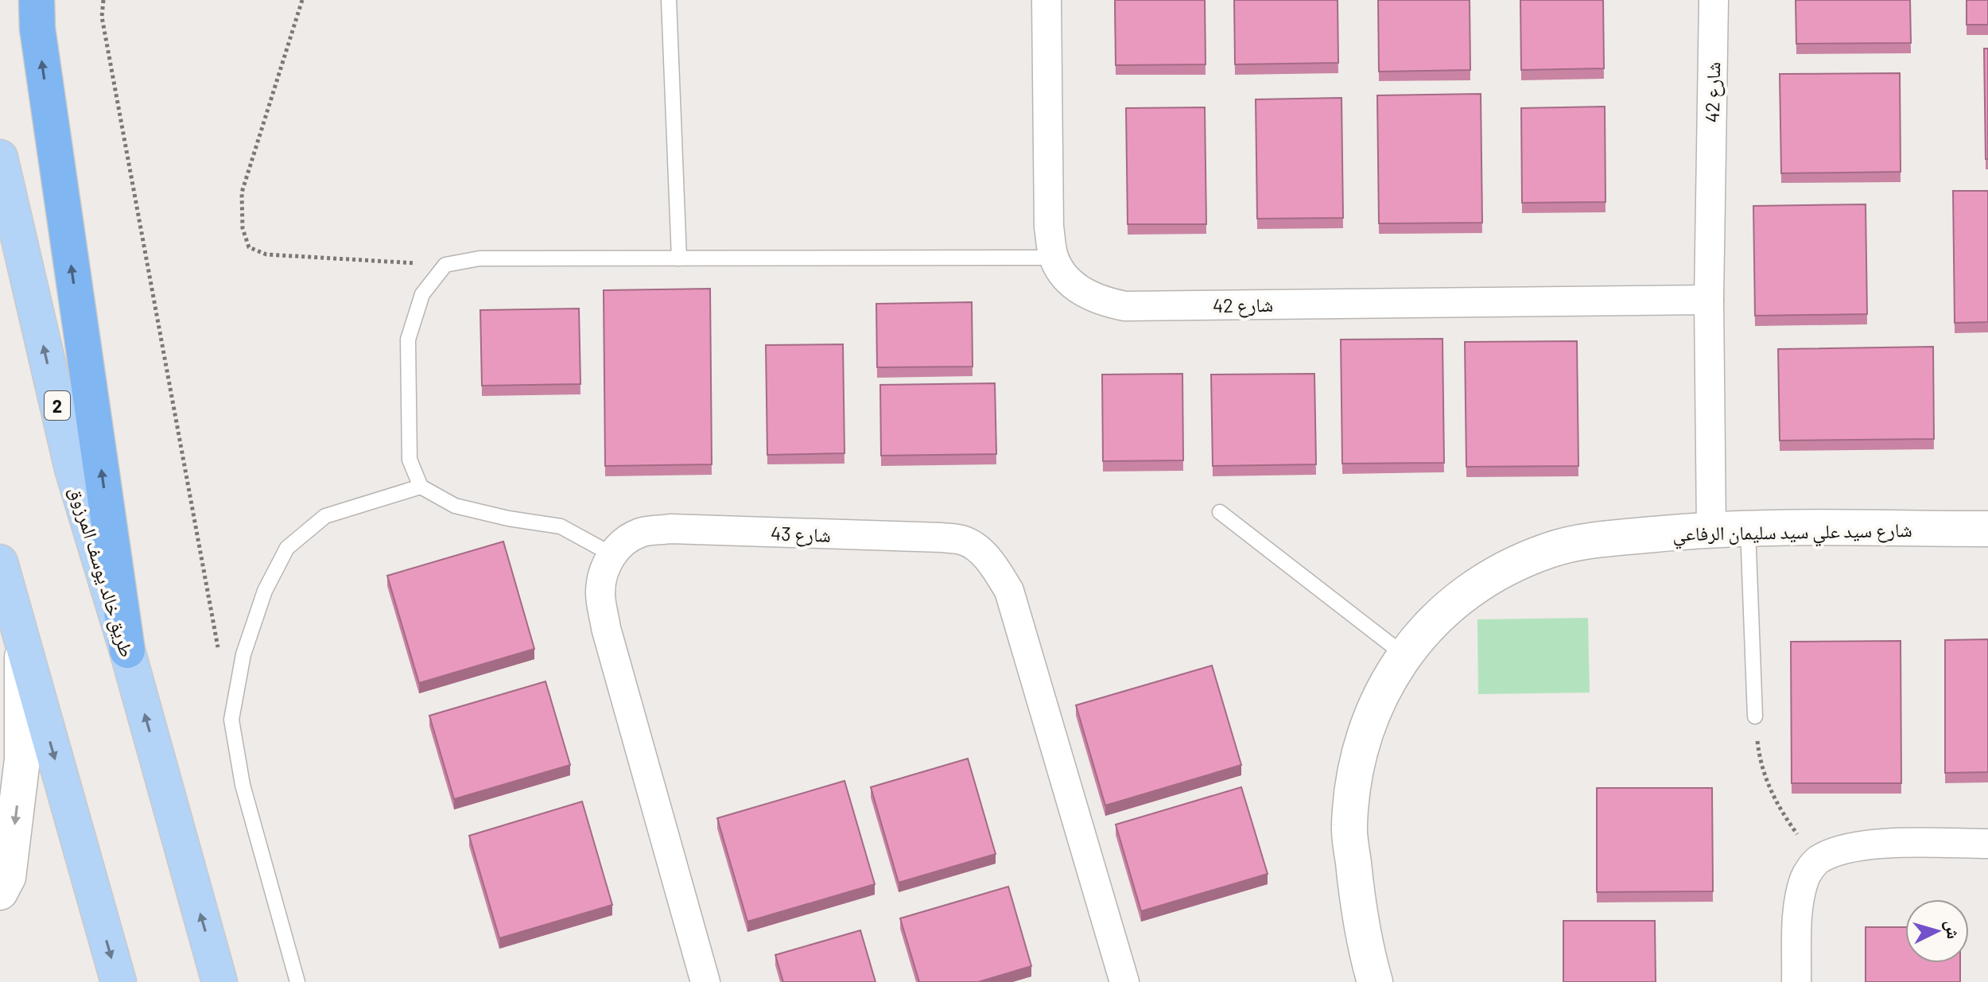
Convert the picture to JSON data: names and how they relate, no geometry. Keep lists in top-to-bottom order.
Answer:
{
  "streets": {
    "main road": ["2", "طريق خالد يوسف المرزوق"],
    "street": ["شارع 42", "شارع سيد علي سيد سليمان الرفاعي", "شارع 43"]
  },
  "crossings": [
    ["شارع 42", "شارع سيد علي سيد سليمان الرفاعي"]
  ],
  "north": "right"
}
